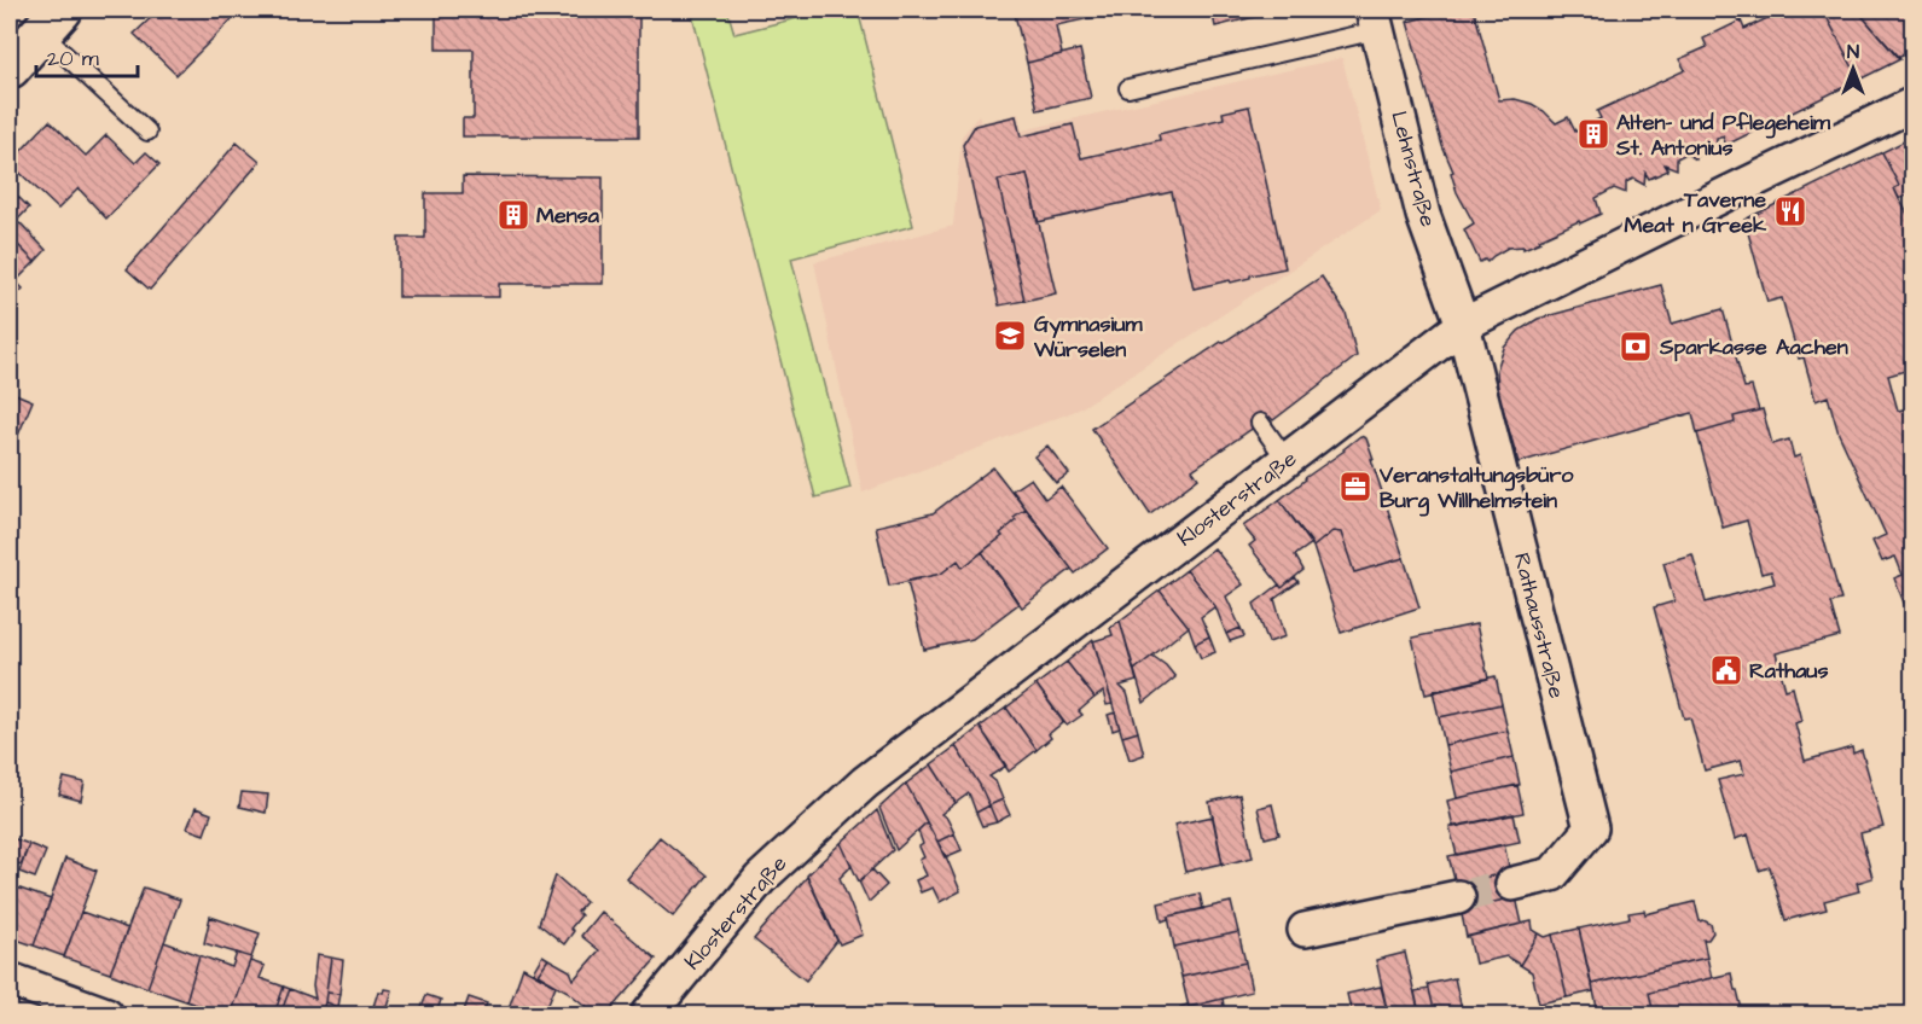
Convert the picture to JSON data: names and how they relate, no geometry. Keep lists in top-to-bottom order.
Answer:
{
  "streets": {
    "street": ["Lehnstraße", "Klosterstraße", "Rathausstraße"]
  },
  "crossings": [
    ["Lehnstraße", "Klosterstraße"],
    ["Lehnstraße", "Rathausstraße"],
    ["Klosterstraße", "Rathausstraße"]
  ],
  "places": {
    "building": ["Alten- und Pflegeheim St. Antonius", "Mensa"],
    "restaurant": ["Taverne Meat n Greek"],
    "school or university": ["Gymnasium Würselen"],
    "bank": ["Sparkasse Aachen"],
    "office": ["Veranstaltungsbüro Burg Willhelmstein"],
    "public building": ["Rathaus"]
  },
  "scale_bar": "20 m",
  "north": "top"
}
